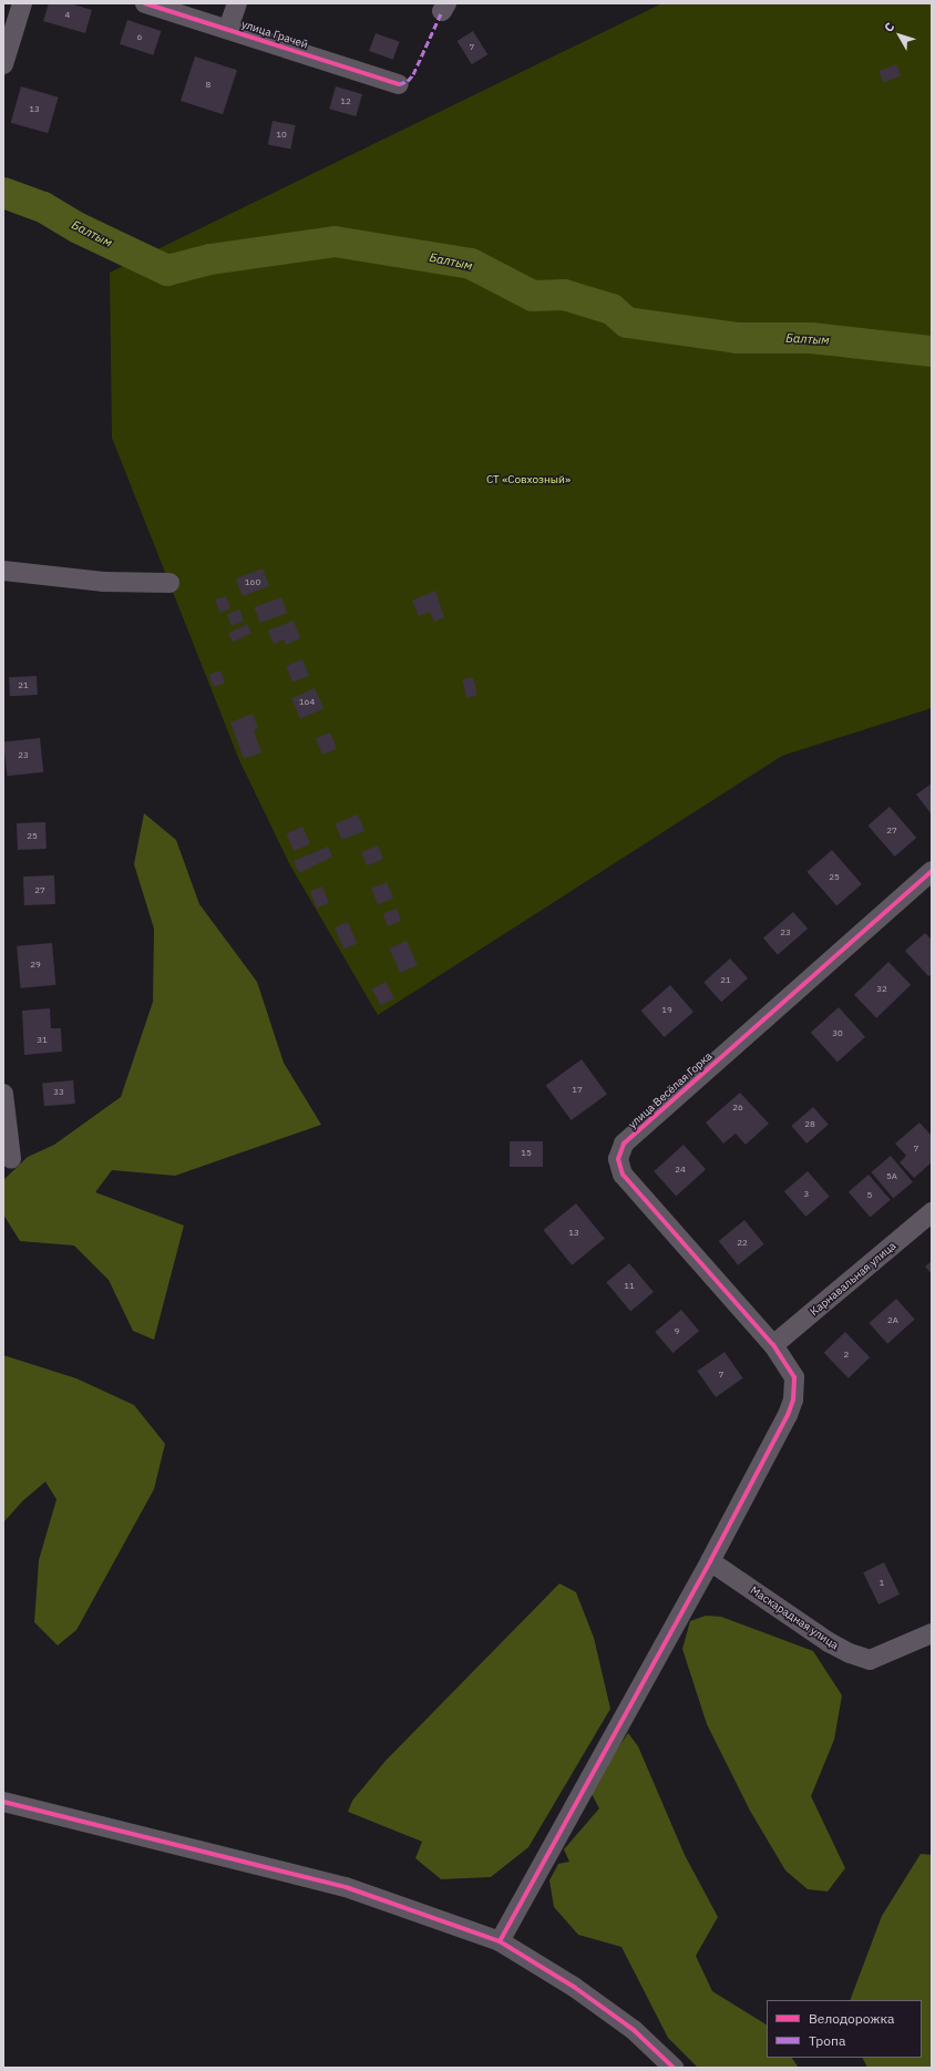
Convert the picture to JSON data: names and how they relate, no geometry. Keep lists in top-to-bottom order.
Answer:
{
  "streets": {
    "street": [
      "улица Грачей",
      "улица Весёлая Горка",
      "Карнавальная улица",
      "Маскарадная улица"
    ]
  },
  "crossings": [
    ["улица Весёлая Горка", "Карнавальная улица"],
    ["улица Весёлая Горка", "Маскарадная улица"]
  ],
  "water": ["Балтым"],
  "parks": ["СТ «Совхозный»"],
  "house_numbers": [
    "4",
    "6",
    "7",
    "8",
    "12",
    "13",
    "10",
    "160",
    "21",
    "164",
    "23",
    "27",
    "25",
    "25",
    "27",
    "23",
    "29",
    "21",
    "32",
    "19",
    "30",
    "31",
    "17",
    "33",
    "26",
    "28",
    "7",
    "15",
    "24",
    "5А",
    "3",
    "5",
    "13",
    "22",
    "11",
    "2А",
    "9",
    "2",
    "7",
    "1"
  ],
  "legend": ["Велодорожка", "Тропа"],
  "north": "top left"
}
